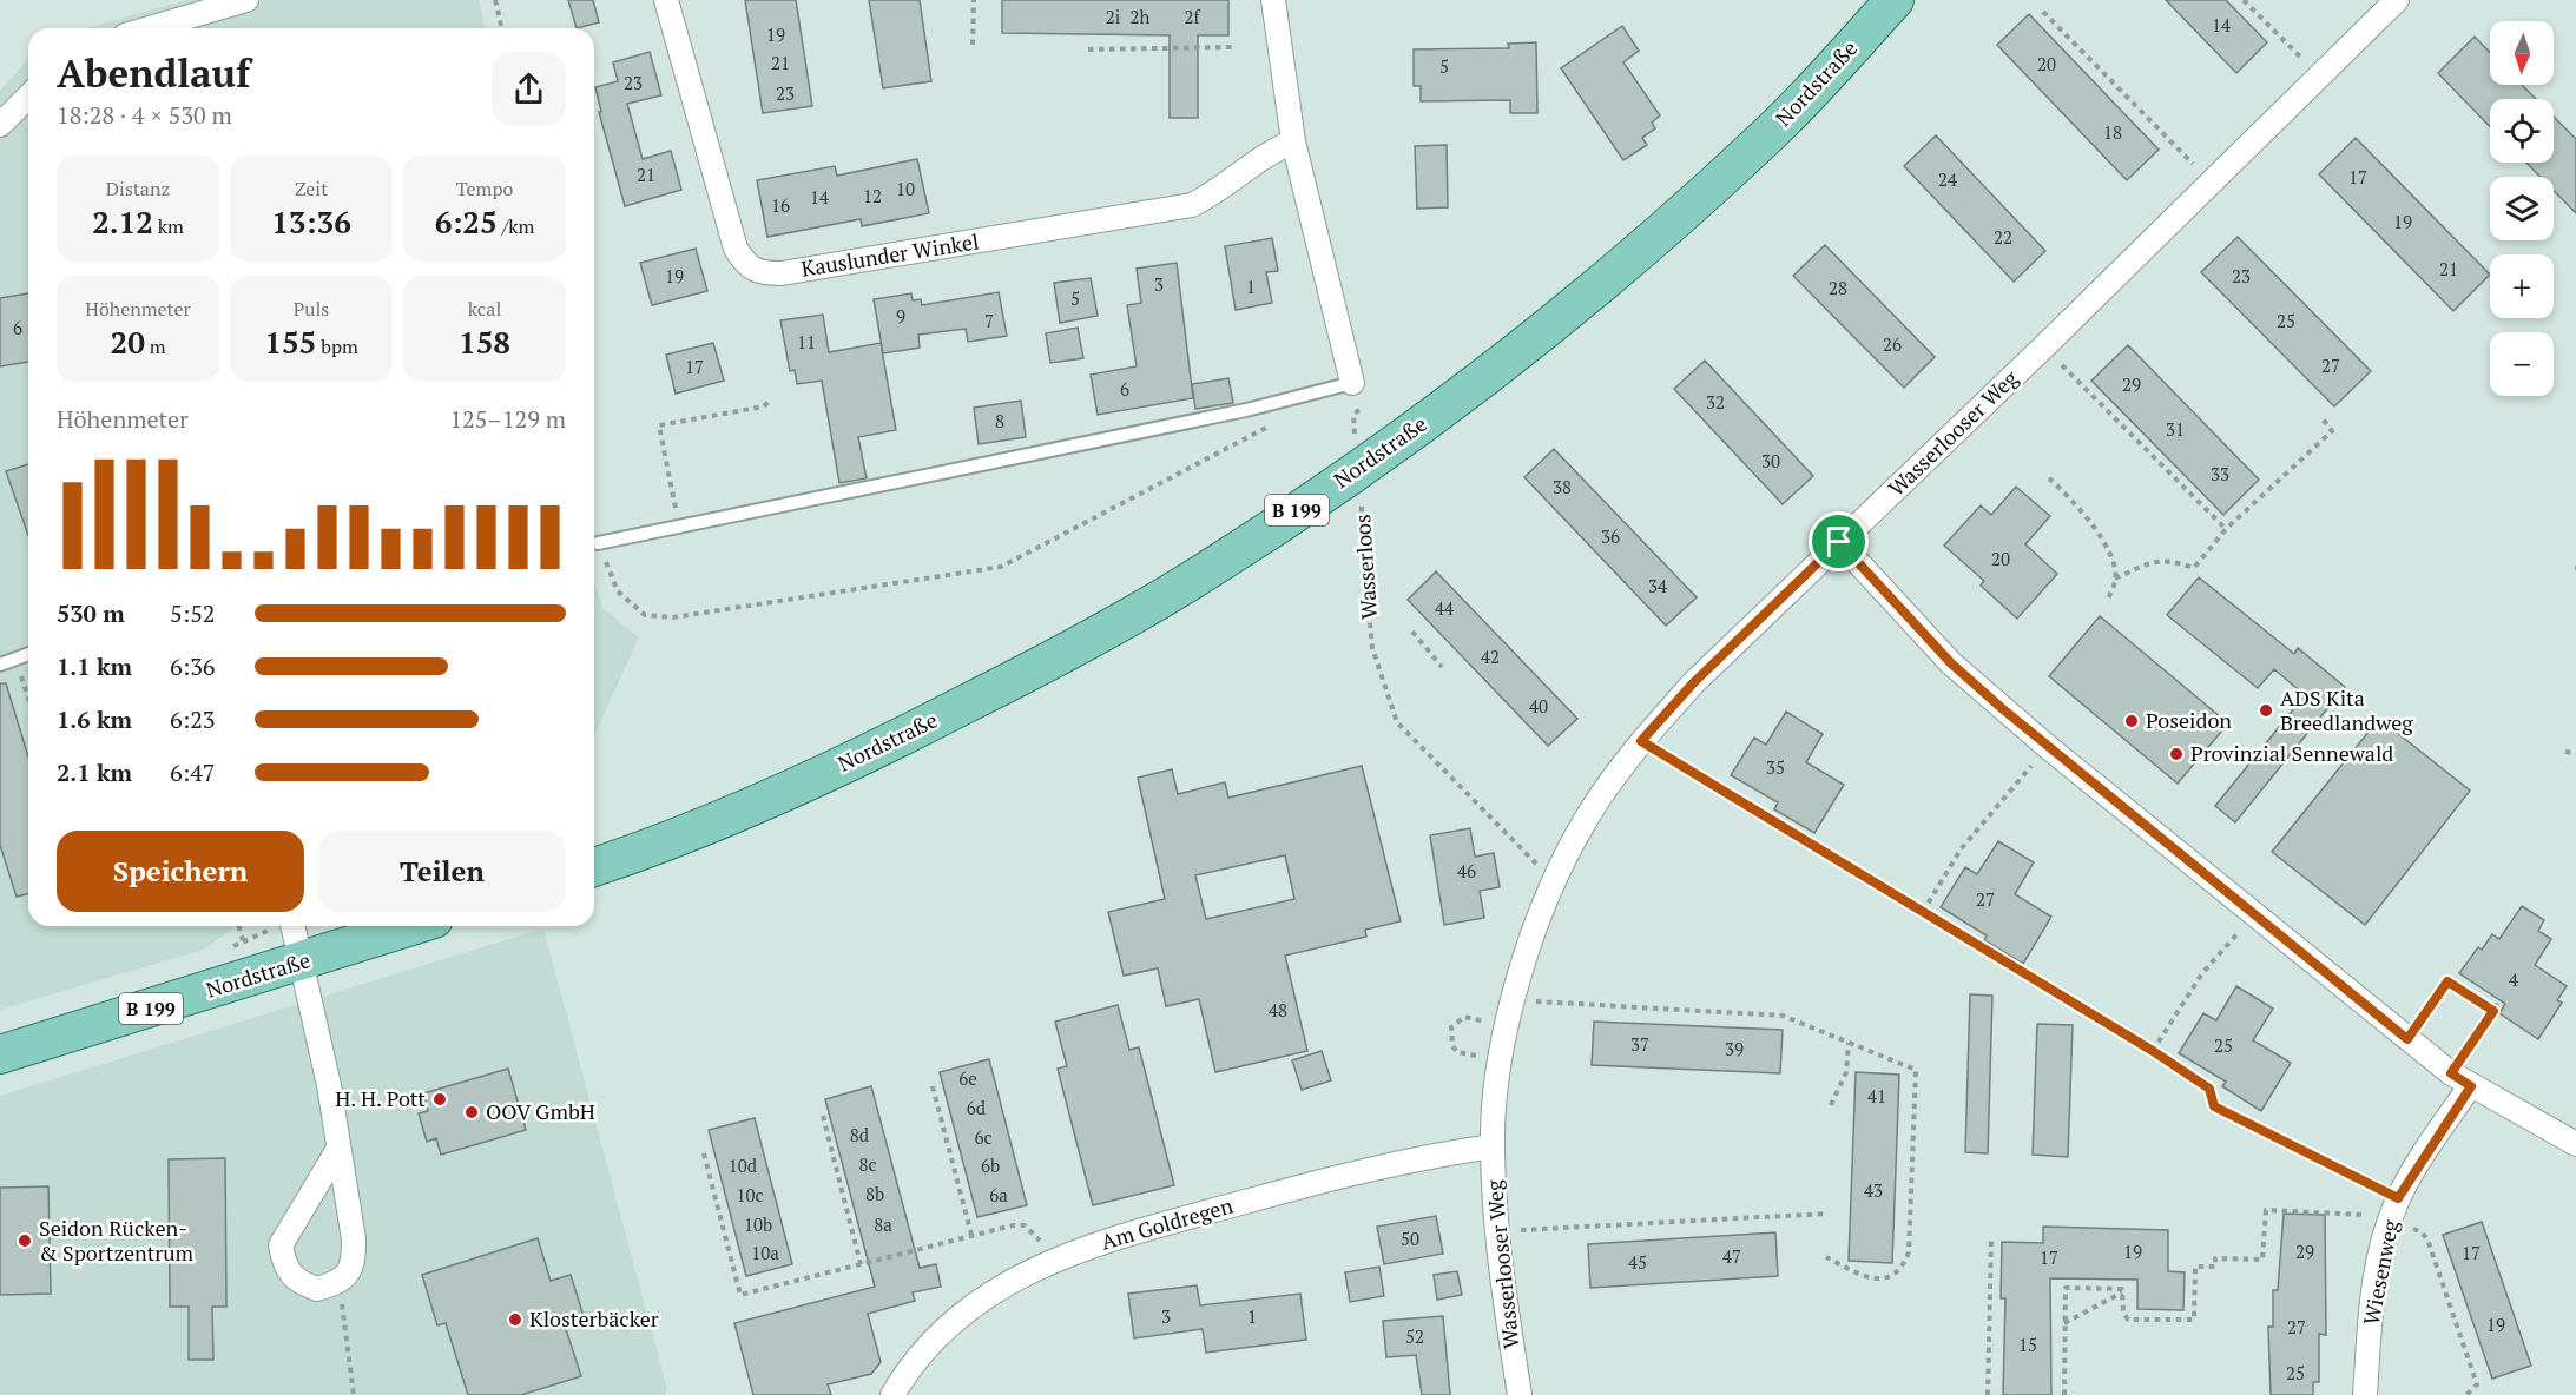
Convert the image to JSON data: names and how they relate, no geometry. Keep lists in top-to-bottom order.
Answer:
{
  "streets": {
    "main road": ["Nordstraße", "B 199"],
    "street": [
      "Kauslunder Winkel",
      "Wasserlooser Weg",
      "Am Goldregen",
      "Wiesenweg"
    ],
    "path": ["Wasserloos"]
  },
  "crossings": [
    ["Wasserlooser Weg", "Wasserloos"],
    ["Wasserlooser Weg", "Am Goldregen"]
  ],
  "places": [
    "ADS Kita Breedlandweg",
    "Poseidon",
    "Provinzial Sennewald",
    "H. H. Pott",
    "OOV GmbH",
    "Seidon Rücken- & Sportzentrum",
    "Klosterbäcker"
  ],
  "house_numbers": [
    "2i",
    "2h",
    "2f",
    "14",
    "19",
    "21",
    "20",
    "5",
    "23",
    "23",
    "18",
    "21",
    "17",
    "24",
    "10",
    "12",
    "14",
    "16",
    "19",
    "22",
    "21",
    "19",
    "23",
    "3",
    "1",
    "28",
    "5",
    "9",
    "7",
    "25",
    "6",
    "11",
    "26",
    "27",
    "17",
    "29",
    "6",
    "32",
    "8",
    "31",
    "30",
    "33",
    "38",
    "36",
    "20",
    "34",
    "44",
    "42",
    "40",
    "35",
    "46",
    "27",
    "4",
    "48",
    "37",
    "25",
    "39",
    "6e",
    "41",
    "6d",
    "8d",
    "6c",
    "8c",
    "10d",
    "6b",
    "43",
    "8b",
    "10c",
    "6a",
    "10b",
    "8a",
    "50",
    "19",
    "29",
    "10a",
    "17",
    "47",
    "17",
    "45",
    "3",
    "1",
    "19",
    "27",
    "52",
    "15",
    "25"
  ],
  "north": "bottom",
  "page": {
    "map_buttons": ["+", "−"],
    "heading": ["Abendlauf", "18:28 · 4 × 530 m"],
    "stats": [
      ["Distanz", "2.12 km"],
      ["Zeit", "13:36"],
      ["Tempo", "6:25 /km"],
      ["Höhenmeter", "20 m"],
      ["Puls", "155 bpm"],
      ["kcal", "158"]
    ],
    "chart": ["Höhenmeter", "125–129 m"],
    "list": [
      {
        "name": "530 m",
        "note": "5:52"
      },
      {
        "name": "1.1 km",
        "note": "6:36"
      },
      {
        "name": "1.6 km",
        "note": "6:23"
      },
      {
        "name": "2.1 km",
        "note": "6:47"
      }
    ],
    "buttons": ["Speichern", "Teilen"]
  }
}
